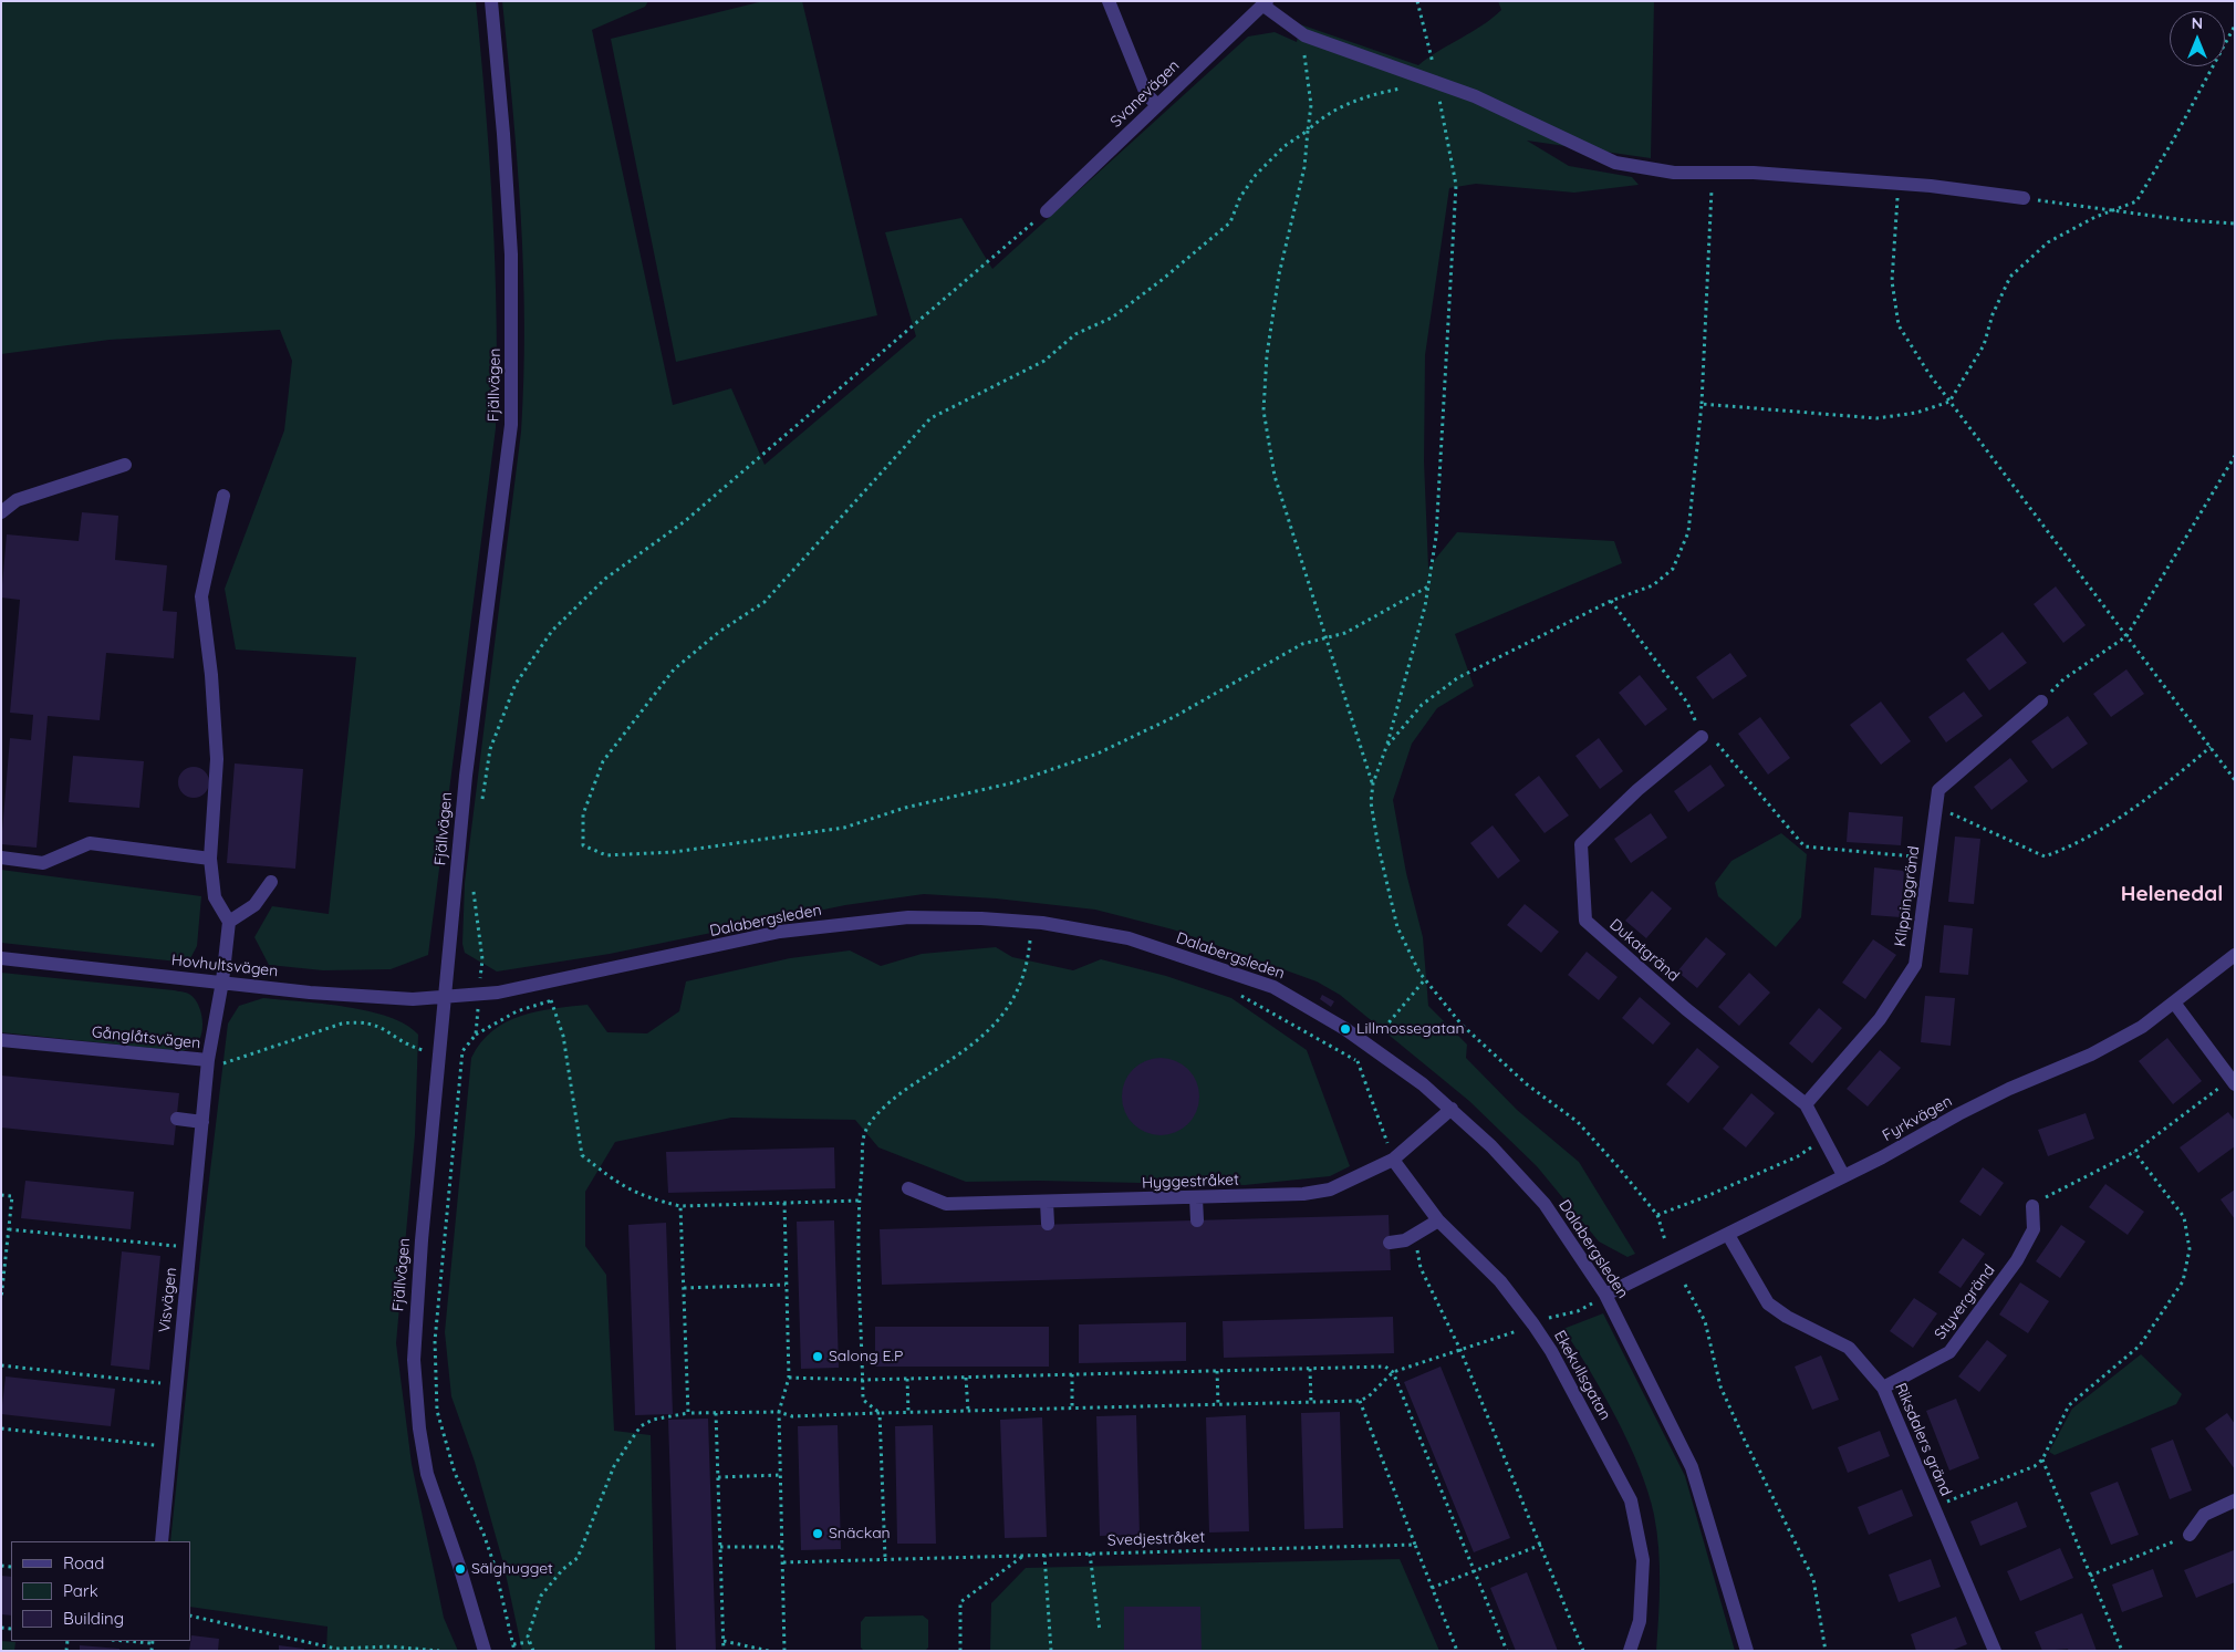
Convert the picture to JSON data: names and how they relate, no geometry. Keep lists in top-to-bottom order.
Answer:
{
  "streets": {
    "street": [
      "Svanevägen",
      "Fjällvägen",
      "Klippinggränd",
      "Dalabergsleden",
      "Dukatgränd",
      "Hovhultsvägen",
      "Gånglåtsvägen",
      "Fyrkvägen",
      "Hyggestråket",
      "Visvägen",
      "Styvergränd",
      "Ekekullsgatan",
      "Riksdalers gränd"
    ],
    "path": ["Svedjestråket"]
  },
  "crossings": [
    ["Fjällvägen", "Dalabergsleden"],
    ["Fjällvägen", "Hovhultsvägen"],
    ["Klippinggränd", "Dukatgränd"],
    ["Dalabergsleden", "Hovhultsvägen"],
    ["Dalabergsleden", "Fyrkvägen"],
    ["Dalabergsleden", "Hyggestråket"],
    ["Dukatgränd", "Fyrkvägen"],
    ["Hovhultsvägen", "Gånglåtsvägen"],
    ["Gånglåtsvägen", "Visvägen"],
    ["Fyrkvägen", "Riksdalers gränd"],
    ["Hyggestråket", "Ekekullsgatan"],
    ["Styvergränd", "Riksdalers gränd"]
  ],
  "districts": ["Helenedal"],
  "places": [
    "Lillmossegatan",
    "Salong E.P",
    "Snäckan",
    "Sälghugget"
  ],
  "legend": ["Road", "Park", "Building"],
  "north": "top"
}
